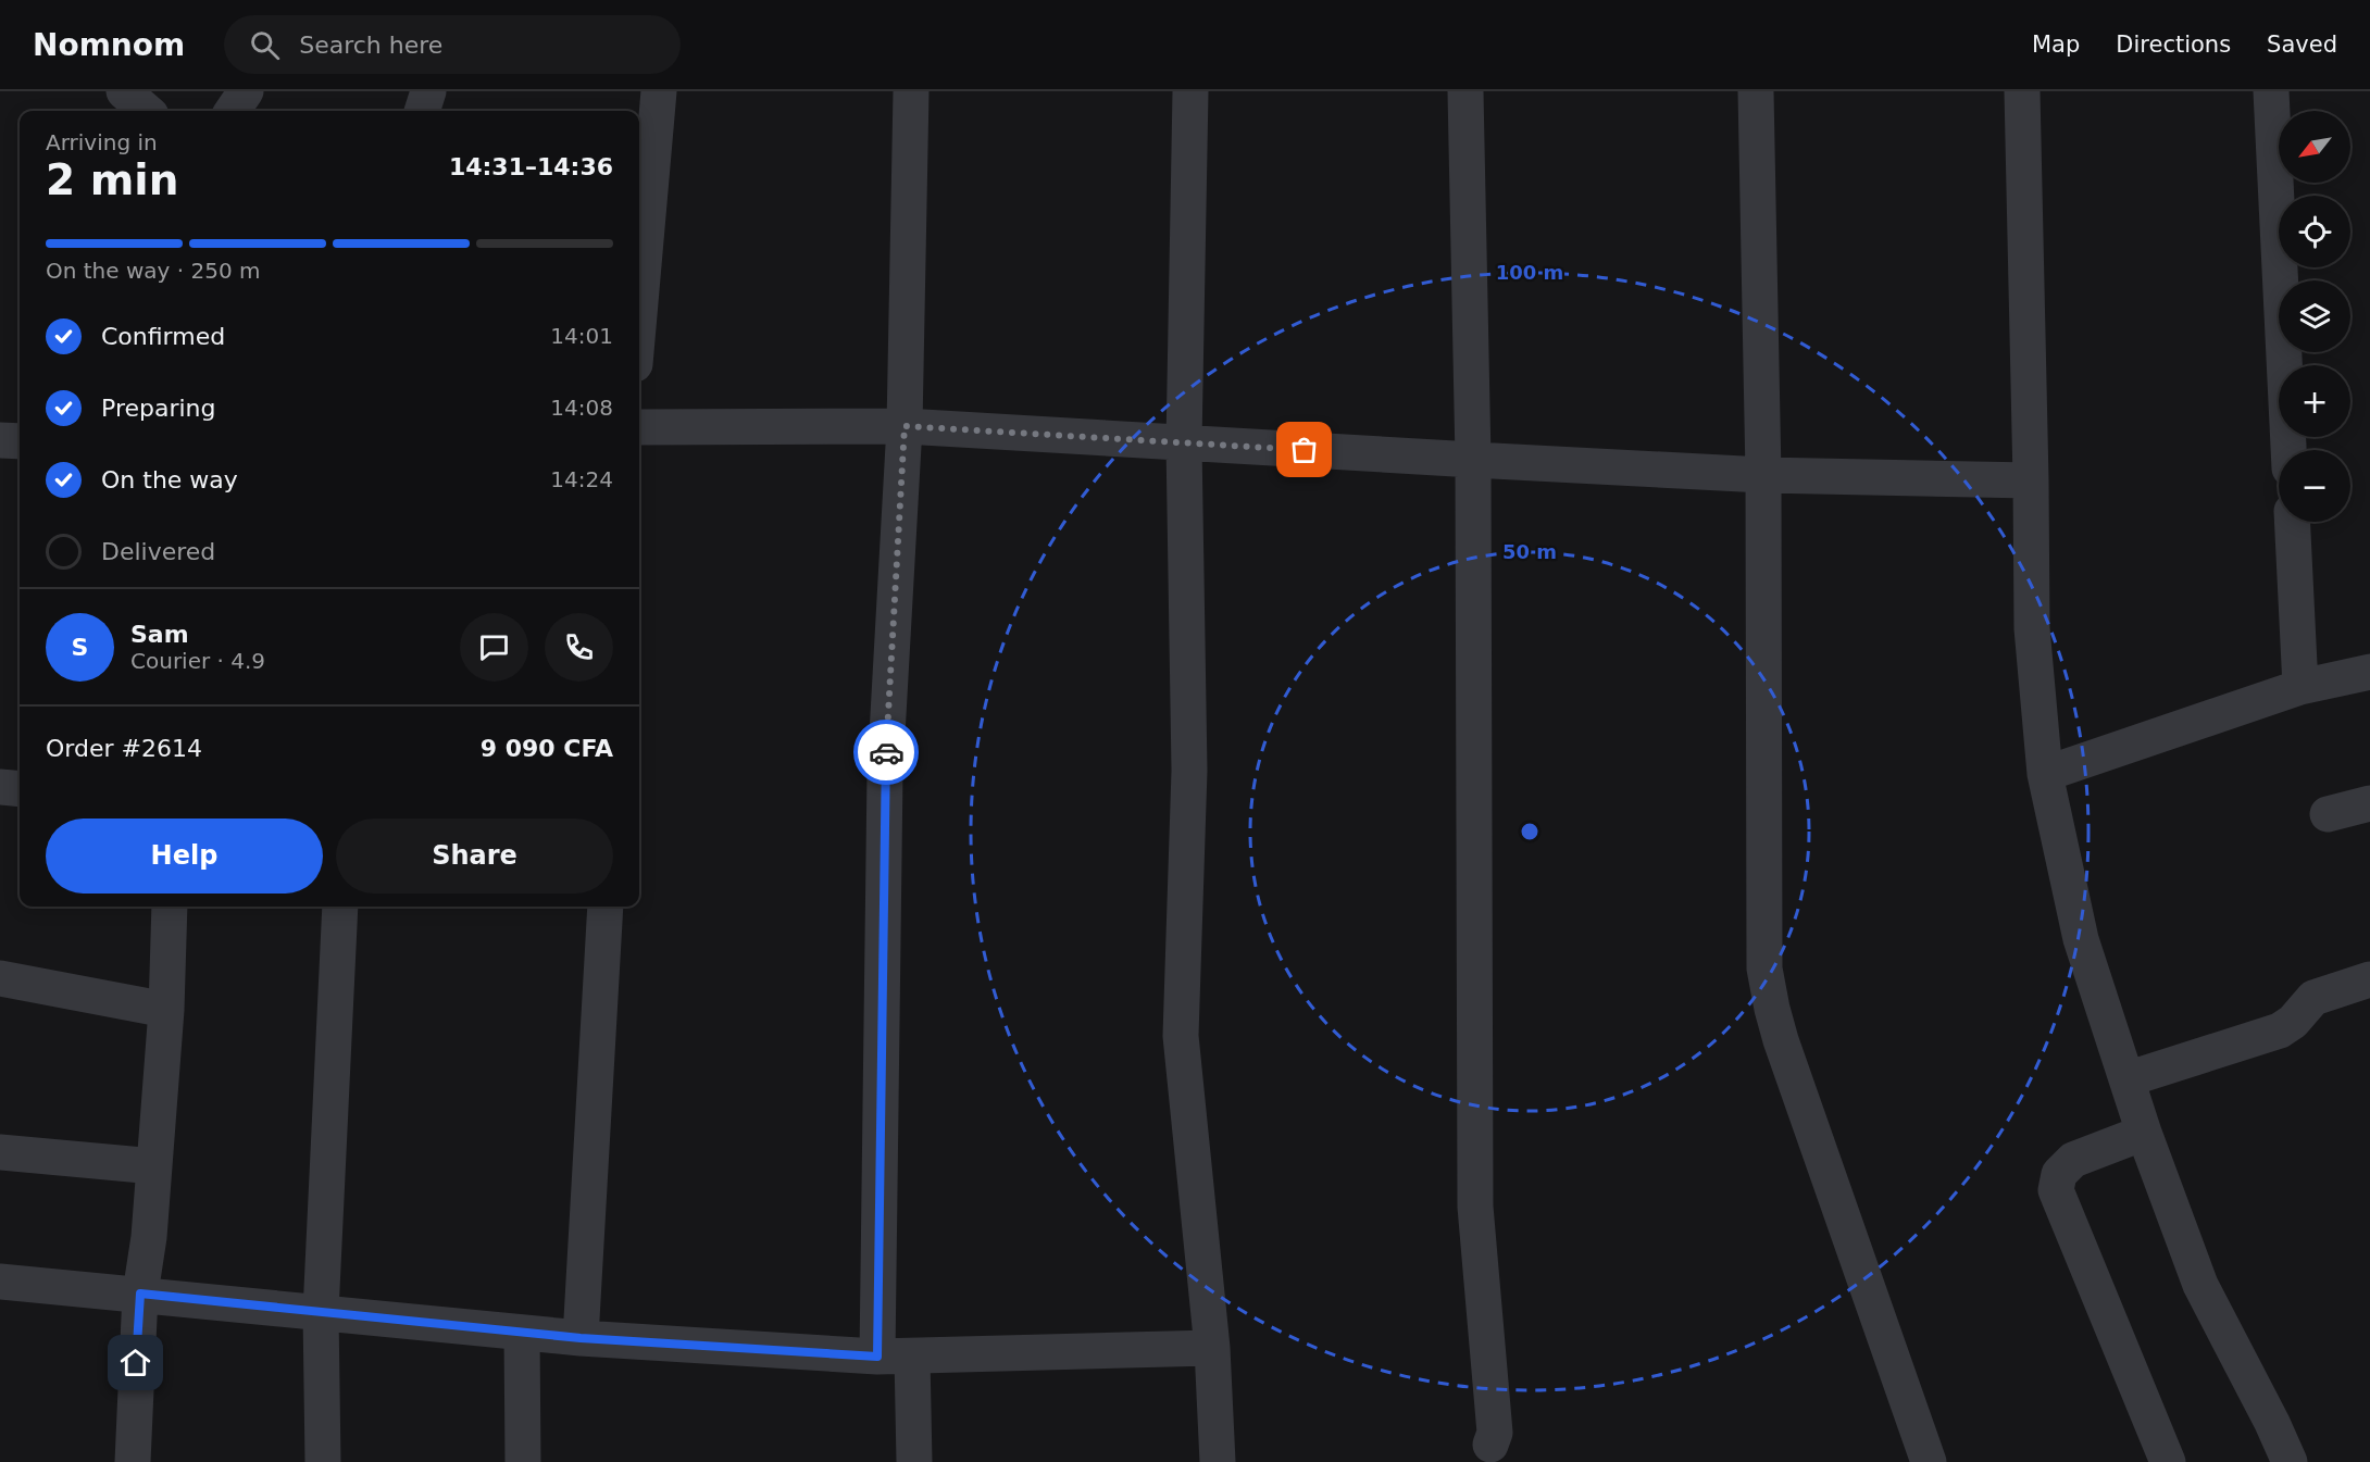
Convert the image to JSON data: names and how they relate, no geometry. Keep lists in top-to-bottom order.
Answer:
{
  "north": "bottom left",
  "page": {
    "header": "Nomnom",
    "search": "Search here",
    "nav": ["Map", "Directions", "Saved"],
    "map_buttons": ["+", "−"],
    "heading": ["2 min", "Arriving in", "14:31–14:36"],
    "panel": [
      "Sam",
      "Courier · 4.9",
      "Order #2614",
      "9 090 CFA"
    ],
    "bar": "On the way · 250 m",
    "list": [
      ["Confirmed", "14:01"],
      ["Preparing", "14:08"],
      ["On the way", "14:24"],
      "Delivered"
    ],
    "round": "S",
    "buttons": ["Help", "Share"]
  },
  "rings": ["100 m", "50 m"]
}
